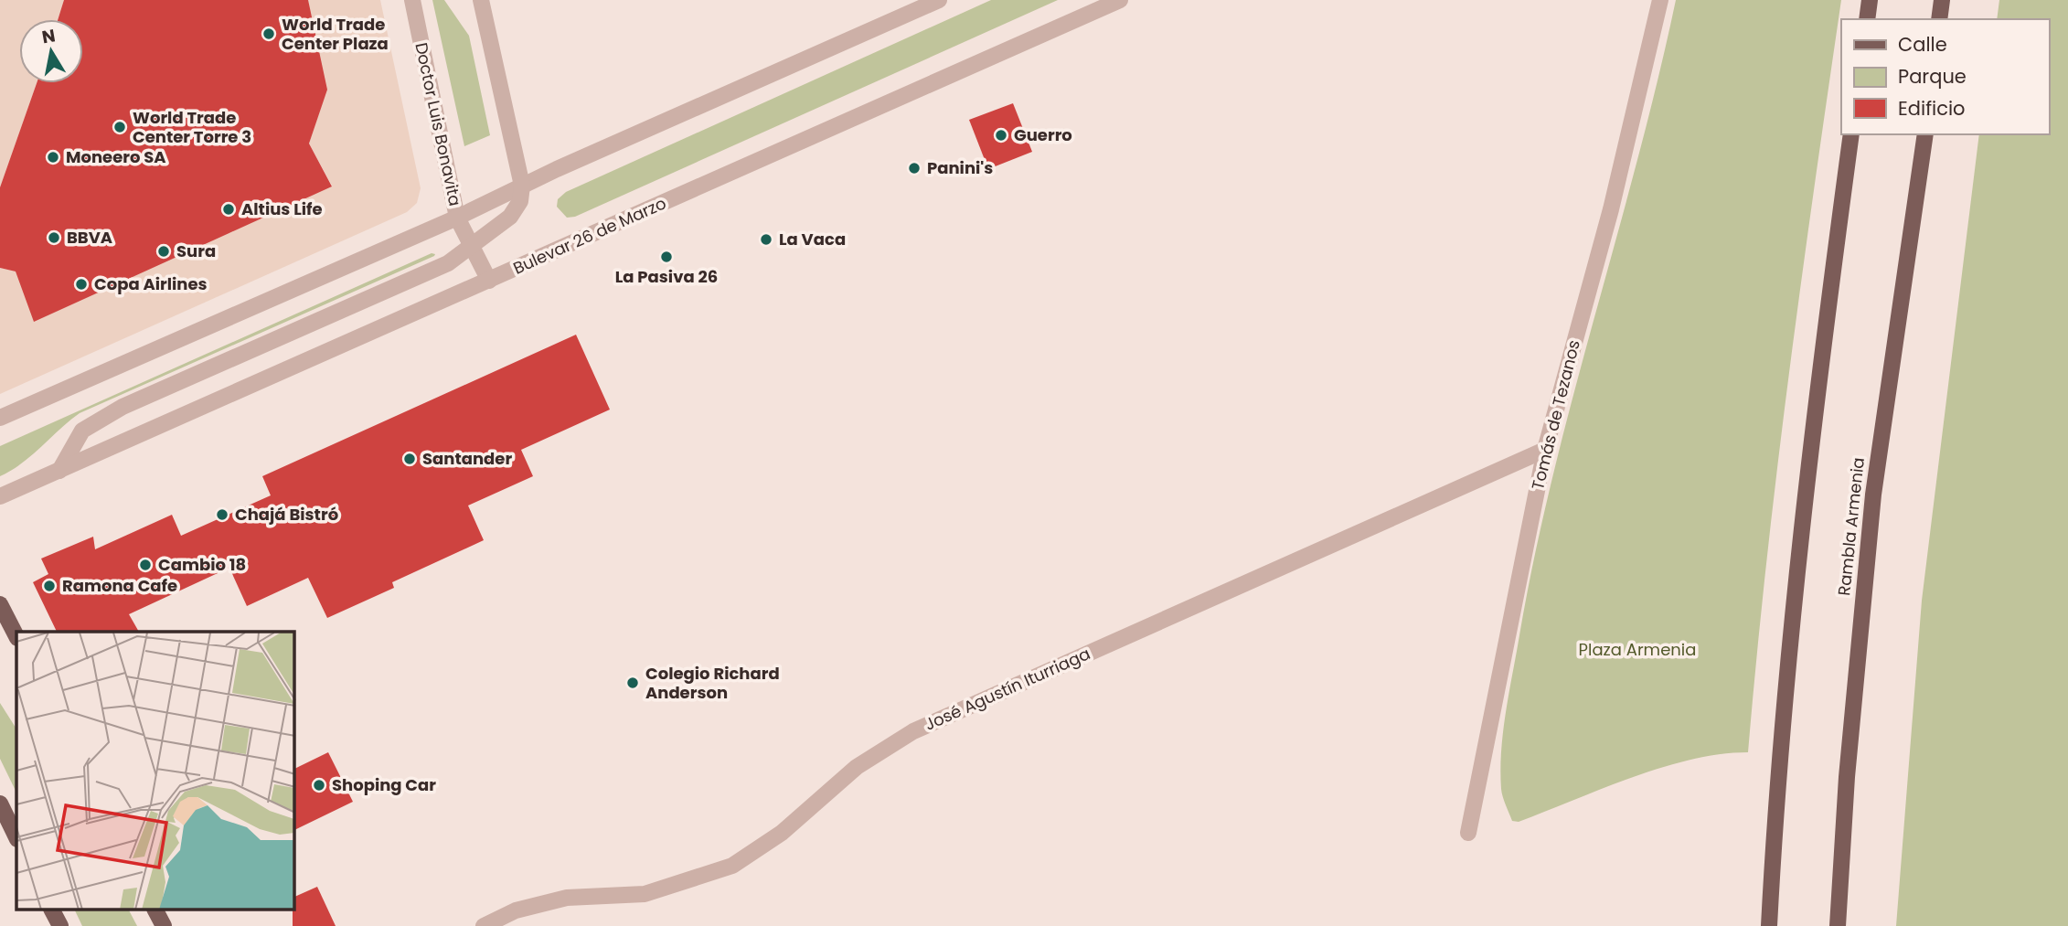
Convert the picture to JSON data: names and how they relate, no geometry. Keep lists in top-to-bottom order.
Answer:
{
  "streets": {
    "main road": ["Rambla Armenia"],
    "street": [
      "Doctor Luis Bonavita",
      "Bulevar 26 de Marzo",
      "Tomás de Tezanos",
      "José Agustín Iturriaga"
    ]
  },
  "crossings": [
    ["Doctor Luis Bonavita", "Bulevar 26 de Marzo"],
    ["Tomás de Tezanos", "José Agustín Iturriaga"]
  ],
  "parks": ["Plaza Armenia"],
  "places": [
    "World Trade Center Plaza",
    "World Trade Center Torre 3",
    "Guerro",
    "Moneero SA",
    "Panini's",
    "Altius Life",
    "BBVA",
    "La Vaca",
    "Sura",
    "La Pasiva 26",
    "Copa Airlines",
    "Santander",
    "Chajá Bistró",
    "Cambio 18",
    "Ramona Cafe",
    "Colegio Richard Anderson",
    "Shoping Car"
  ],
  "legend": ["Calle", "Parque", "Edificio"],
  "north": "top"
}
